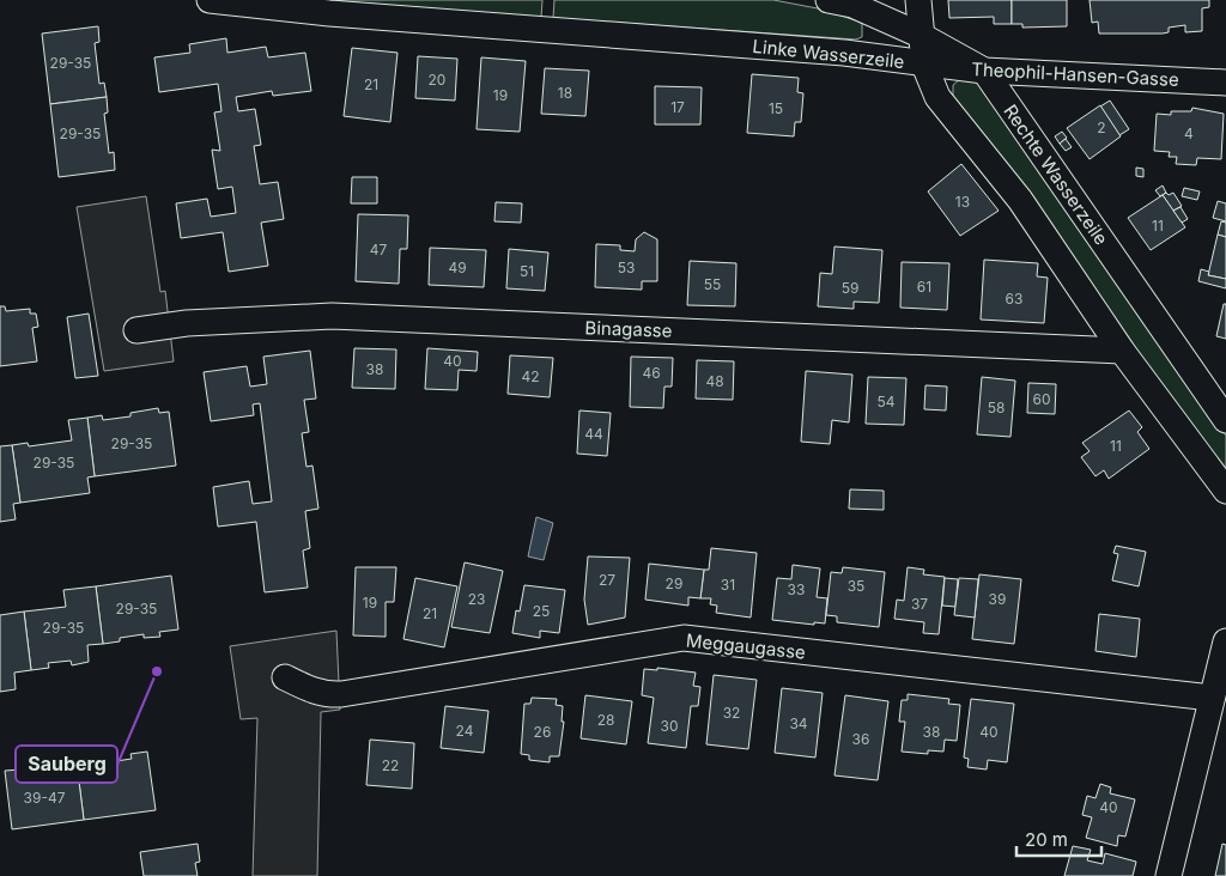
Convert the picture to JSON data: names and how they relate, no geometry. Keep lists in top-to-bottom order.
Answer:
{
  "streets": {
    "street": [
      "Linke Wasserzeile",
      "Theophil-Hansen-Gasse",
      "Rechte Wasserzeile",
      "Binagasse",
      "Meggaugasse"
    ]
  },
  "crossings": [
    ["Linke Wasserzeile", "Theophil-Hansen-Gasse"],
    ["Linke Wasserzeile", "Binagasse"],
    ["Theophil-Hansen-Gasse", "Rechte Wasserzeile"]
  ],
  "places": ["Sauberg"],
  "house_numbers": [
    "29-35",
    "20",
    "21",
    "18",
    "19",
    "17",
    "15",
    "2",
    "29-35",
    "4",
    "13",
    "11",
    "47",
    "49",
    "53",
    "51",
    "55",
    "61",
    "59",
    "63",
    "40",
    "38",
    "46",
    "42",
    "48",
    "60",
    "54",
    "58",
    "44",
    "29-35",
    "11",
    "29-35",
    "27",
    "29",
    "31",
    "35",
    "33",
    "23",
    "39",
    "19",
    "37",
    "29-35",
    "25",
    "21",
    "29-35",
    "32",
    "28",
    "34",
    "30",
    "24",
    "26",
    "38",
    "40",
    "36",
    "22",
    "39-47",
    "40"
  ],
  "scale_bar": "20 m"
}
